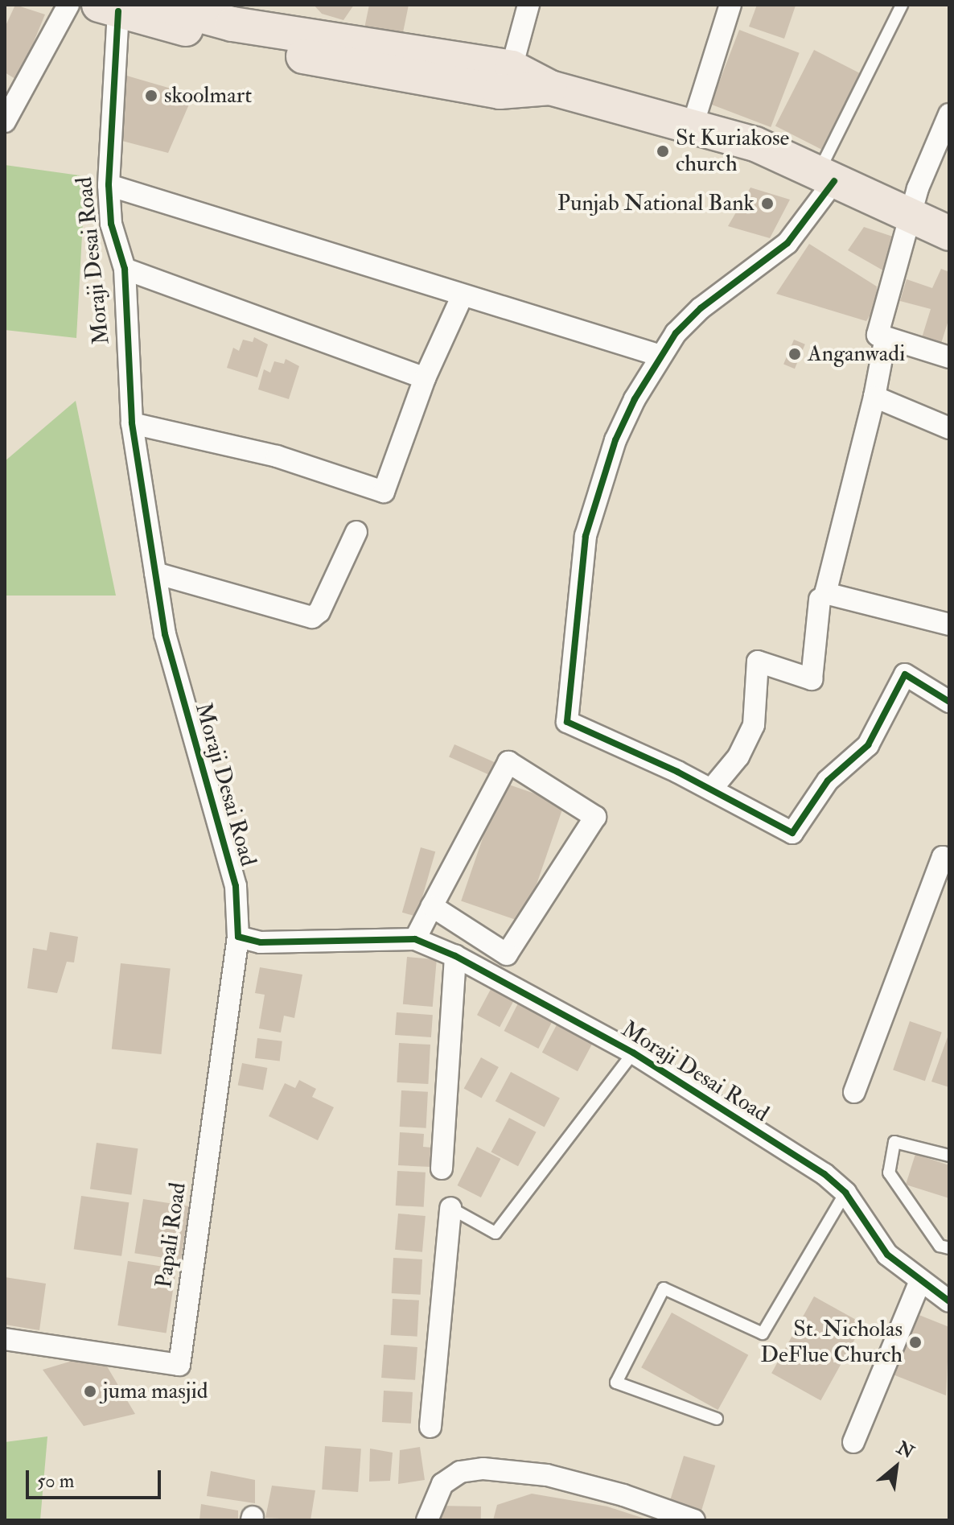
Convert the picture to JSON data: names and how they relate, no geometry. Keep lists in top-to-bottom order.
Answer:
{
  "streets": {
    "street": ["Moraji Desai Road", "Papali Road"]
  },
  "crossings": [
    ["Moraji Desai Road", "Papali Road"]
  ],
  "places": [
    "skoolmart",
    "St Kuriakose church",
    "Punjab National Bank",
    "Anganwadi",
    "St. Nicholas DeFlue Church",
    "juma masjid"
  ],
  "scale_bar": "50 m",
  "north": "top right"
}
